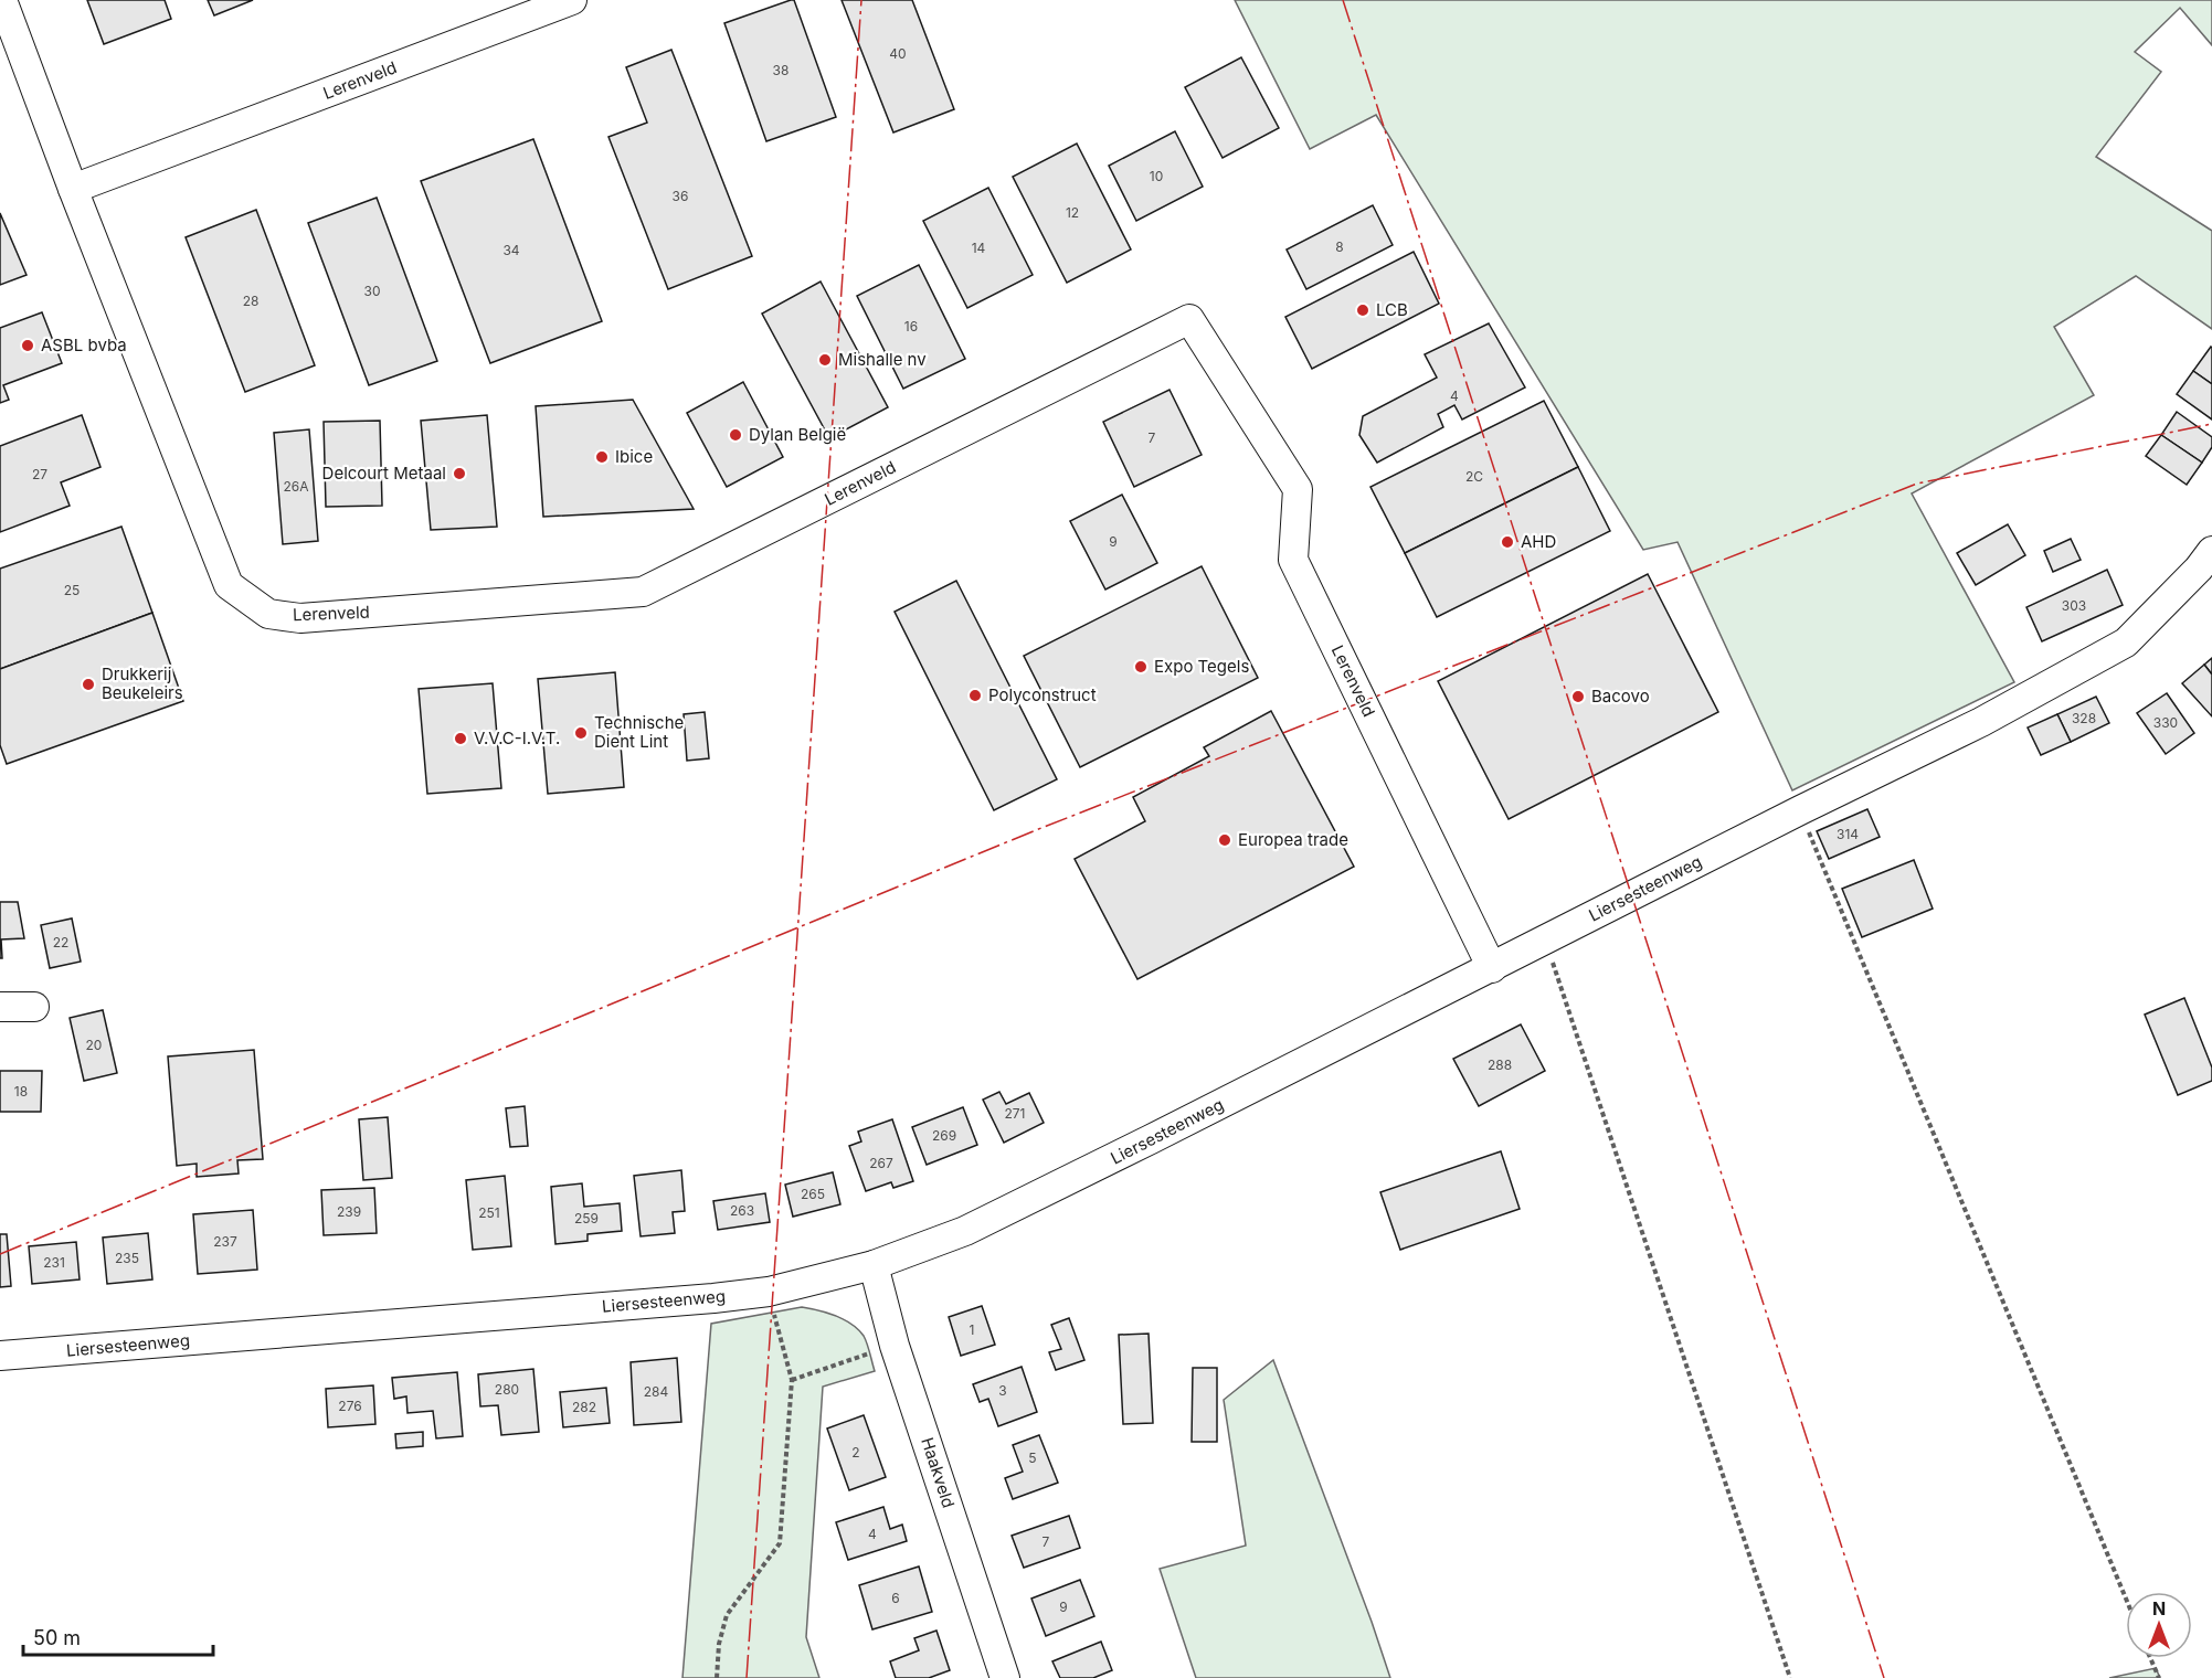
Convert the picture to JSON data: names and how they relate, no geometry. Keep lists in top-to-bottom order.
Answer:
{
  "streets": {
    "street": ["Lerenveld", "Liersesteenweg", "Haakveld"]
  },
  "crossings": [
    ["Lerenveld", "Liersesteenweg"],
    ["Liersesteenweg", "Haakveld"]
  ],
  "places": [
    "LCB",
    "ASBL bvba",
    "Mishalle nv",
    "Dylan België",
    "Ibice",
    "Delcourt Metaal",
    "AHD",
    "Expo Tegels",
    "Drukkerij Beukeleirs",
    "Polyconstruct",
    "Bacovo",
    "Technische Dient Lint",
    "V.V.C-I.V.T.",
    "Europea trade"
  ],
  "house_numbers": [
    "40",
    "38",
    "10",
    "36",
    "12",
    "8",
    "14",
    "34",
    "30",
    "28",
    "16",
    "4",
    "7",
    "27",
    "2C",
    "26A",
    "9",
    "25",
    "303",
    "328",
    "330",
    "314",
    "22",
    "20",
    "288",
    "18",
    "271",
    "269",
    "267",
    "265",
    "263",
    "239",
    "251",
    "259",
    "237",
    "235",
    "231",
    "1",
    "280",
    "3",
    "284",
    "276",
    "282",
    "2",
    "5",
    "4",
    "7",
    "6",
    "9"
  ],
  "scale_bar": "50 m",
  "north": "top"
}
